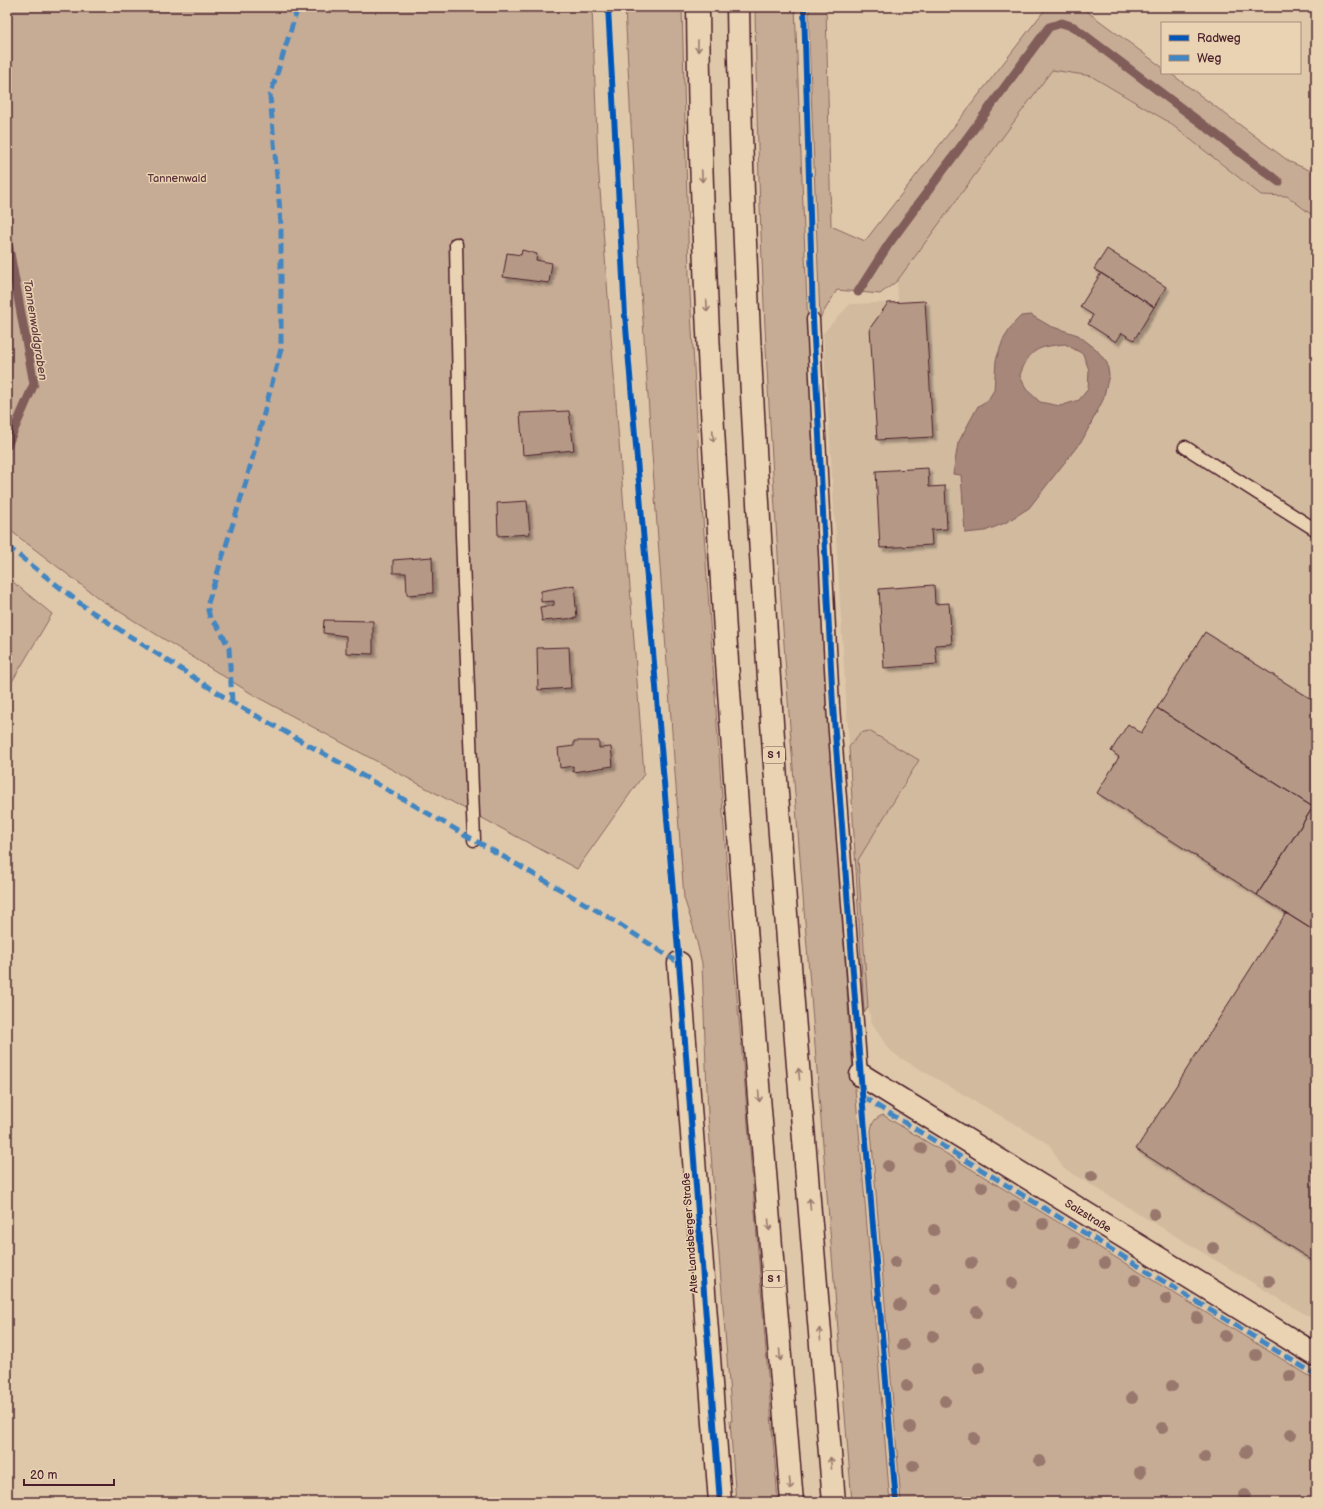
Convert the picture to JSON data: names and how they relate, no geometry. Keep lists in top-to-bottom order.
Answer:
{
  "streets": {
    "main road": ["S 1", "Salzstraße", "Alte Landsberger Straße"]
  },
  "water": ["Tannenwaldgraben"],
  "parks": ["Tannenwald"],
  "legend": ["Radweg", "Weg"],
  "scale_bar": "20 m"
}
